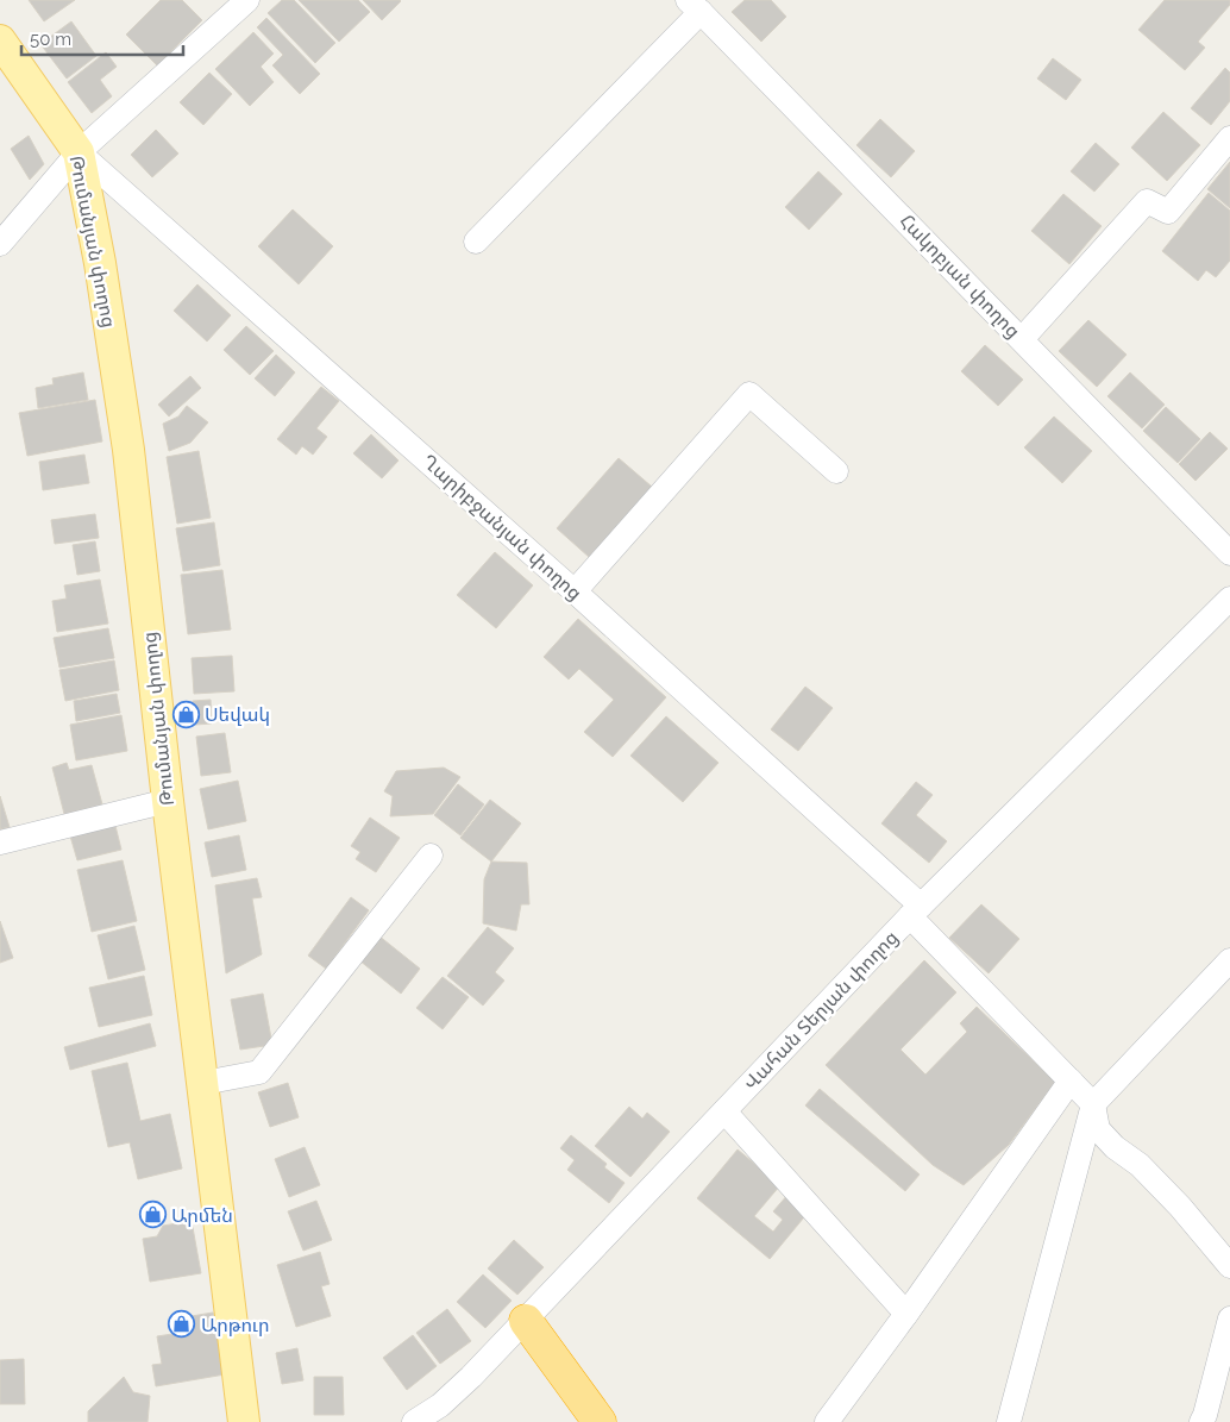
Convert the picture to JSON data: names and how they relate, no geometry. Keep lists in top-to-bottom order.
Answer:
{
  "streets": {
    "main road": ["Թումանյան փողոց"],
    "street": ["Հակոբյան փողոց", "Ղարիբջանյան փողոց", "Վահան Տերյան փողոց"]
  },
  "crossings": [
    ["Թումանյան փողոց", "Ղարիբջանյան փողոց"],
    ["Ղարիբջանյան փողոց", "Վահան Տերյան փողոց"]
  ],
  "places": {
    "shop": ["Սեվակ", "Արմեն", "Արթուր"]
  },
  "scale_bar": "50 m"
}
